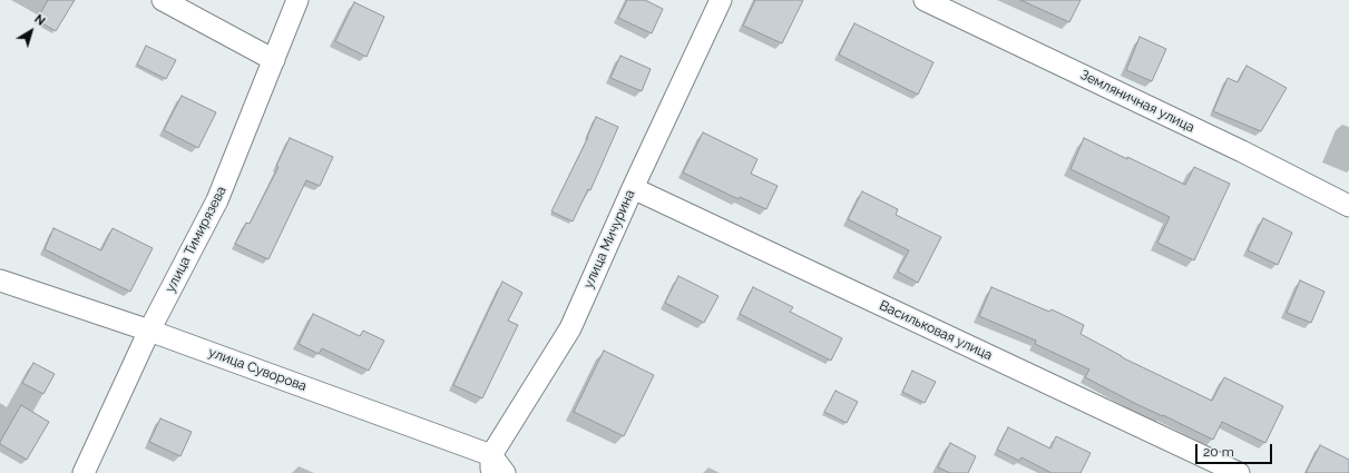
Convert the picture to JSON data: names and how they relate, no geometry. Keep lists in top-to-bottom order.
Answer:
{
  "streets": {
    "street": [
      "Земляничная улица",
      "улица Тимирязева",
      "улица Мичурина",
      "Васильковая улица",
      "улица Суворова"
    ]
  },
  "crossings": [
    ["улица Тимирязева", "улица Суворова"],
    ["улица Мичурина", "Васильковая улица"],
    ["улица Мичурина", "улица Суворова"]
  ],
  "scale_bar": "20 m",
  "north": "top right"
}
